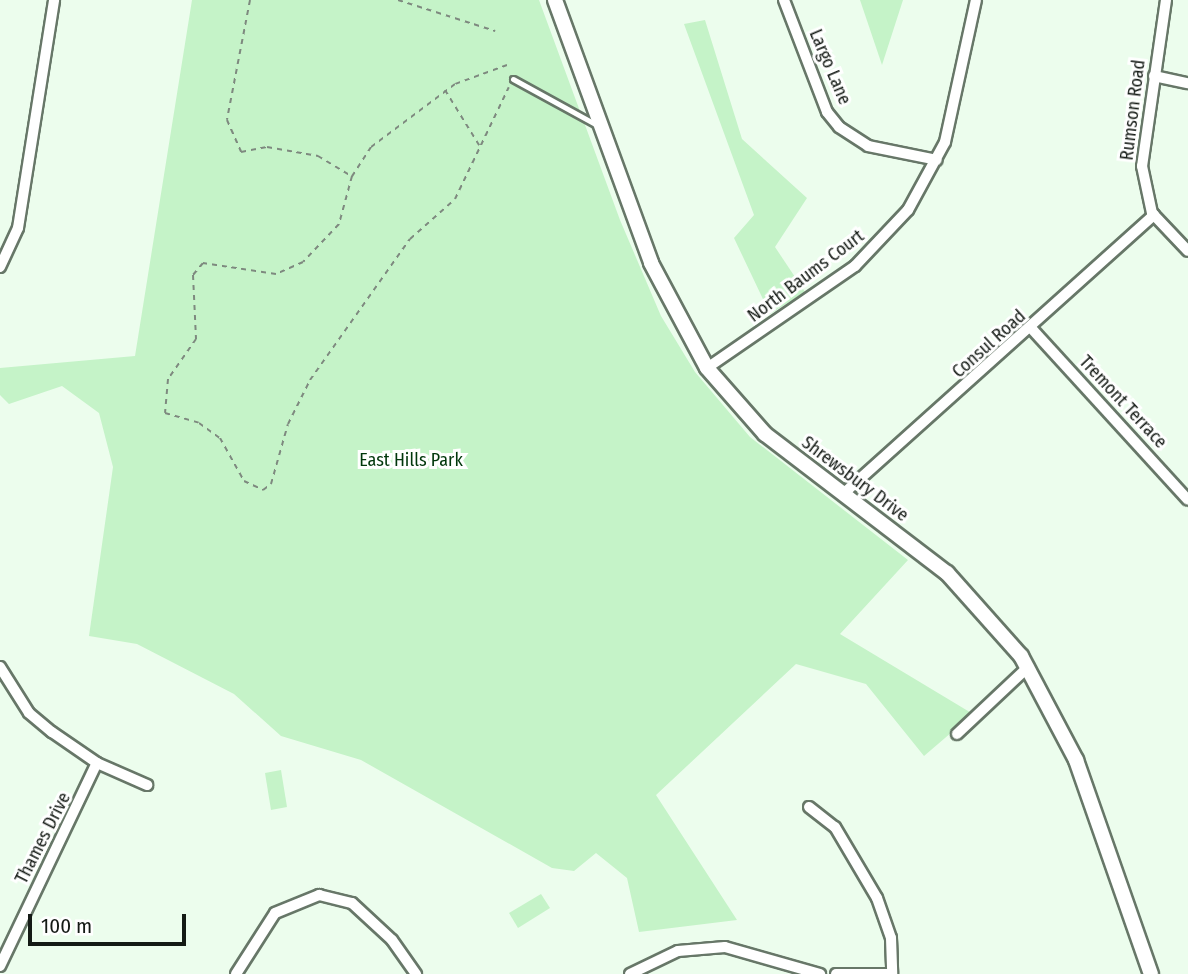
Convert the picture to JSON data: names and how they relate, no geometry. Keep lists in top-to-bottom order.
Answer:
{
  "streets": {
    "main road": ["Shrewsbury Drive"],
    "street": [
      "Largo Lane",
      "Rumson Road",
      "North Baums Court",
      "Consul Road",
      "Tremont Terrace",
      "Thames Drive"
    ]
  },
  "crossings": [
    ["Largo Lane", "North Baums Court"],
    ["Rumson Road", "Consul Road"],
    ["North Baums Court", "Shrewsbury Drive"],
    ["Consul Road", "Tremont Terrace"],
    ["Consul Road", "Shrewsbury Drive"]
  ],
  "parks": ["East Hills Park"],
  "scale_bar": "100 m"
}
